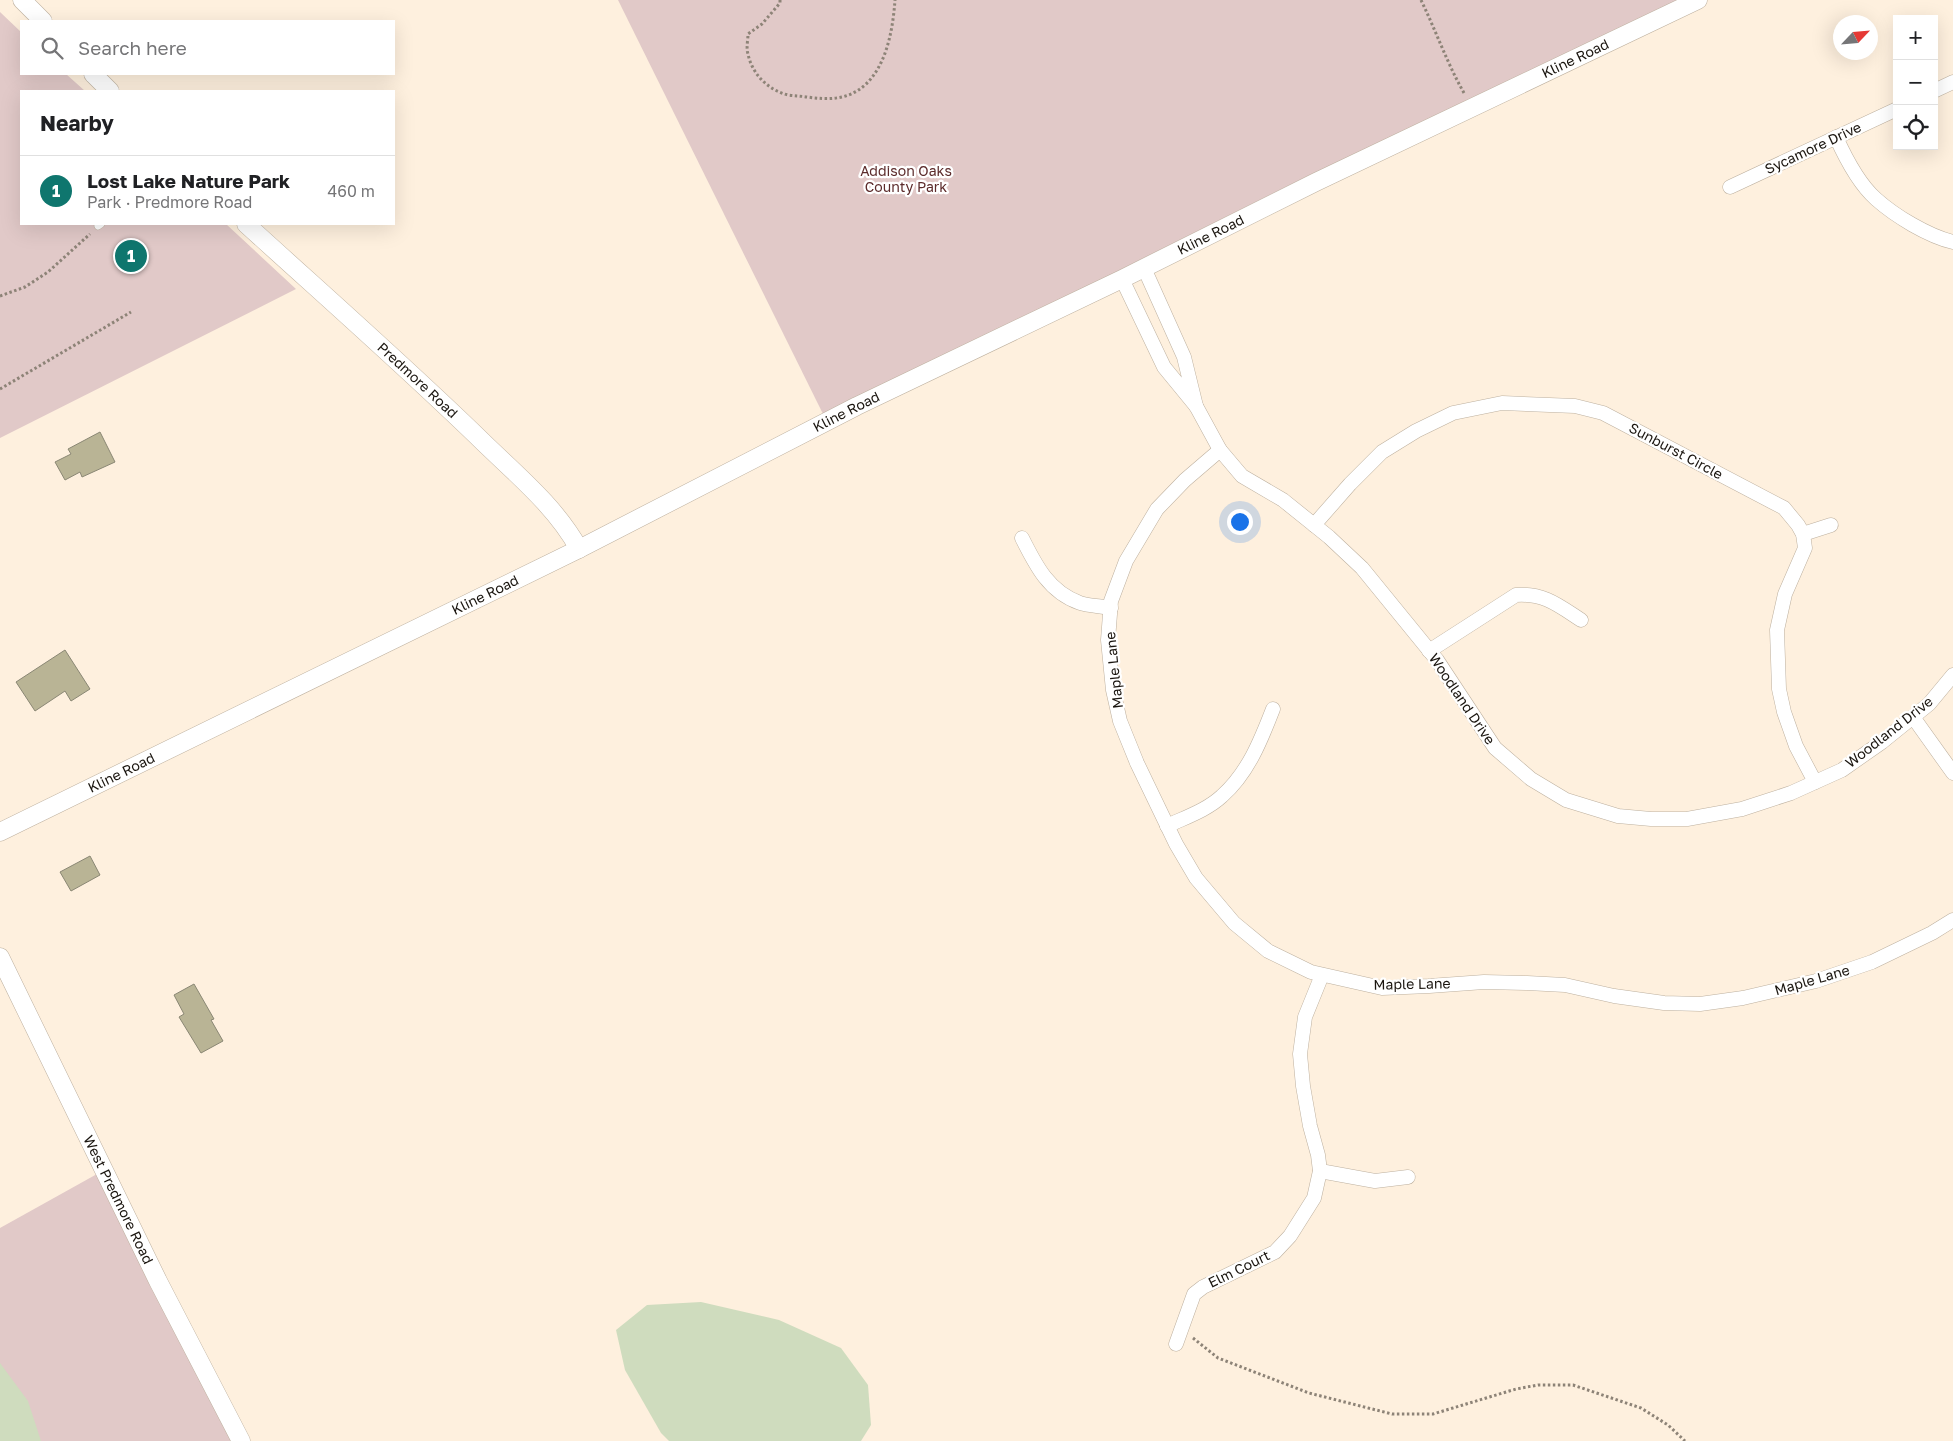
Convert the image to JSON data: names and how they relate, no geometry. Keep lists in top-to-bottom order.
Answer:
{
  "streets": {
    "street": [
      "Kline Road",
      "Sycamore Drive",
      "Predmore Road",
      "Sunburst Circle",
      "Maple Lane",
      "Woodland Drive",
      "West Predmore Road",
      "Elm Court"
    ]
  },
  "crossings": [
    ["Kline Road", "Predmore Road"],
    ["Kline Road", "Woodland Drive"],
    ["Sunburst Circle", "Woodland Drive"],
    ["Maple Lane", "Woodland Drive"],
    ["Maple Lane", "Elm Court"]
  ],
  "parks": ["Addison Oaks County Park"],
  "north": "top right",
  "page": {
    "map_buttons": ["+", "−"],
    "search": "Search here",
    "heading": "Nearby",
    "list": [
      {
        "mark": "1",
        "name": "Lost Lake Nature Park",
        "note": "Park · Predmore Road",
        "value": "460 m"
      }
    ],
    "pins": "1"
  }
}
